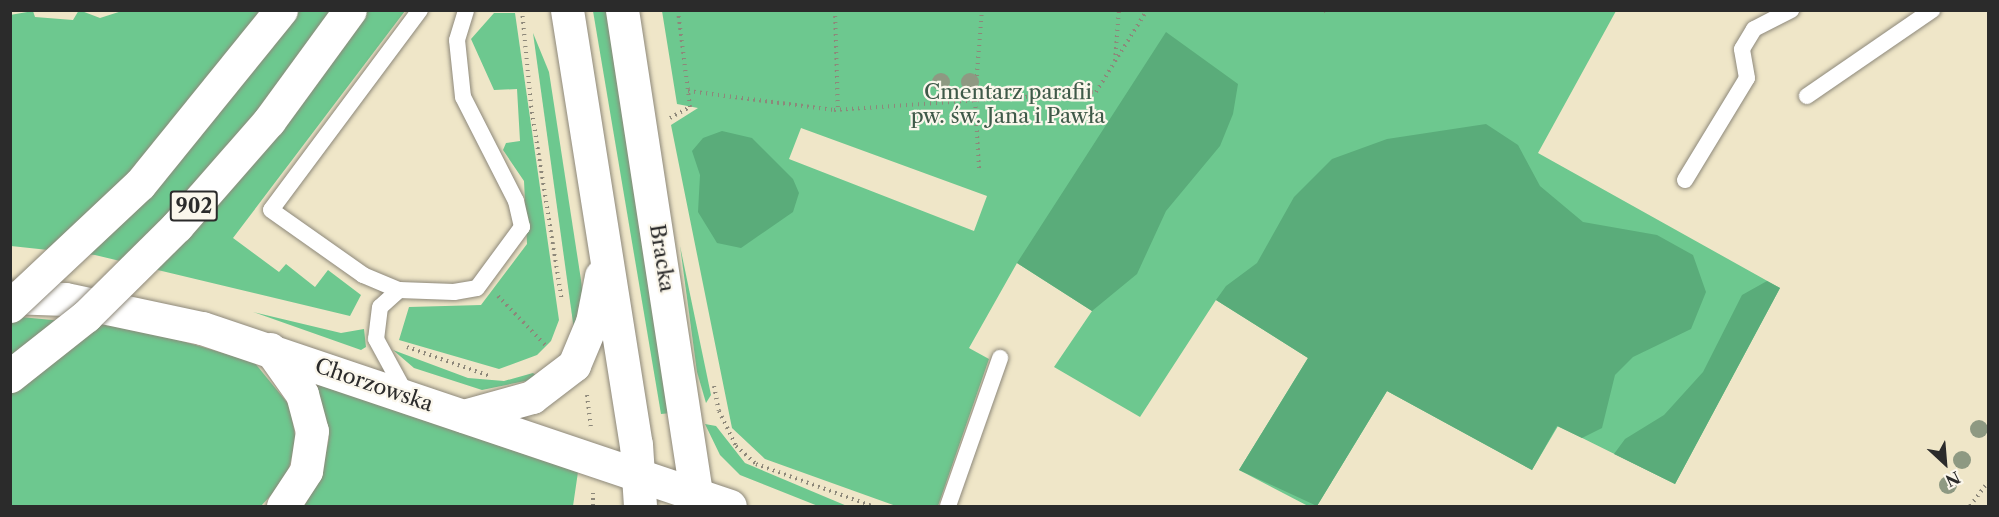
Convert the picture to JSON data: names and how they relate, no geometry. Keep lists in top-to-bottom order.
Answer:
{
  "streets": {
    "main road": ["902", "Bracka", "Chorzowska"]
  },
  "crossings": [
    ["Bracka", "Chorzowska"]
  ],
  "parks": ["Cmentarz parafii pw. św. Jana i Pawła"],
  "north": "bottom right"
}
